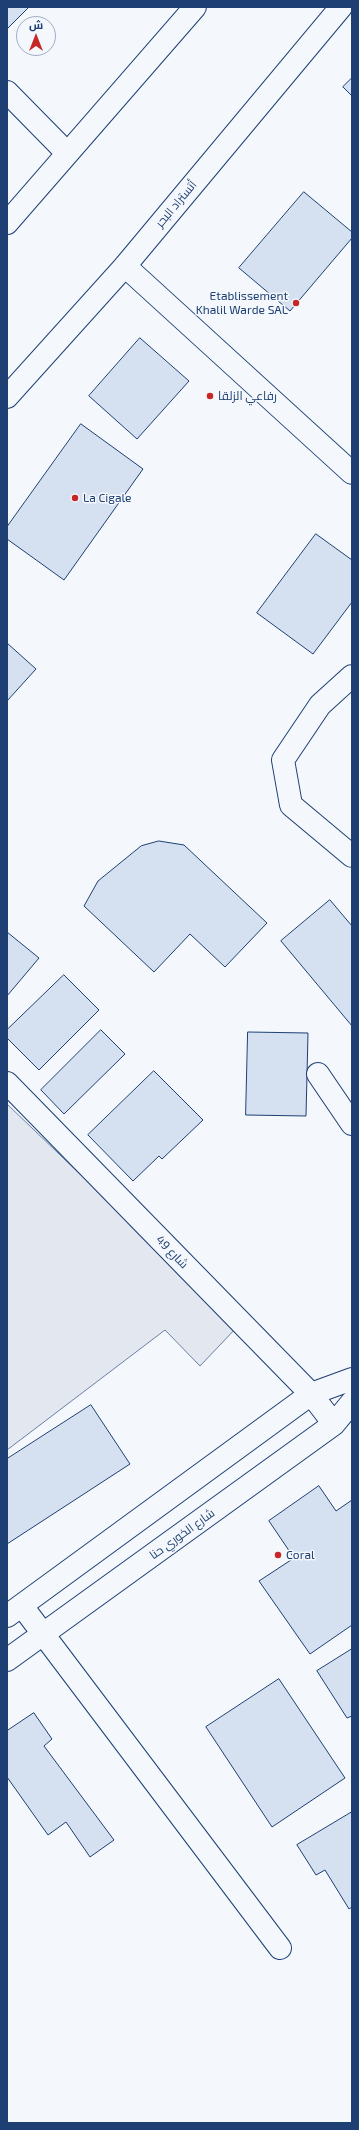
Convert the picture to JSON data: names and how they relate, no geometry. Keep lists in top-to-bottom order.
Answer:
{
  "streets": {
    "main road": ["أتستراد البحر", "شارع 49", "شارع الخوري حنا"]
  },
  "crossings": [
    ["شارع 49", "شارع الخوري حنا"]
  ],
  "places": [
    "Etablissement Khalil Warde SAL",
    "رفاعي الزلقا",
    "La Cigale",
    "Coral"
  ],
  "north": "top"
}
